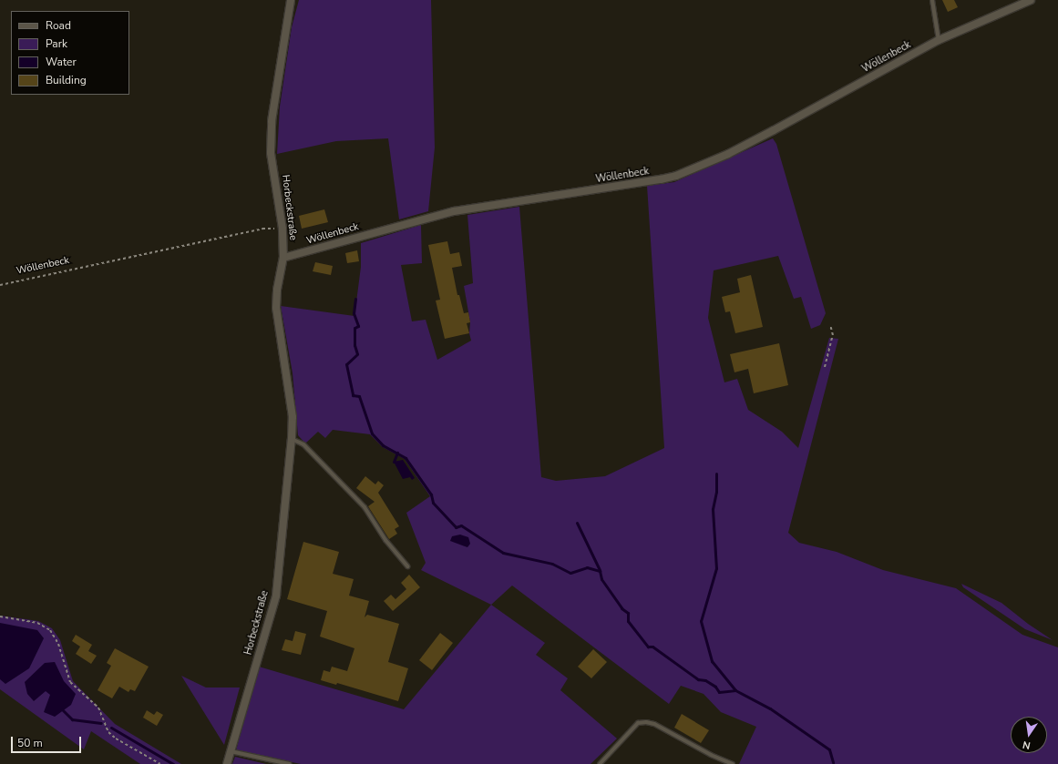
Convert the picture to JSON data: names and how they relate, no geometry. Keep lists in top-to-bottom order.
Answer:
{
  "streets": {
    "street": ["Wöllenbeck", "Horbeckstraße"]
  },
  "crossings": [
    ["Wöllenbeck", "Horbeckstraße"]
  ],
  "legend": [
    "Road",
    "Park",
    "Water",
    "Building"
  ],
  "scale_bar": "50 m",
  "north": "bottom"
}
